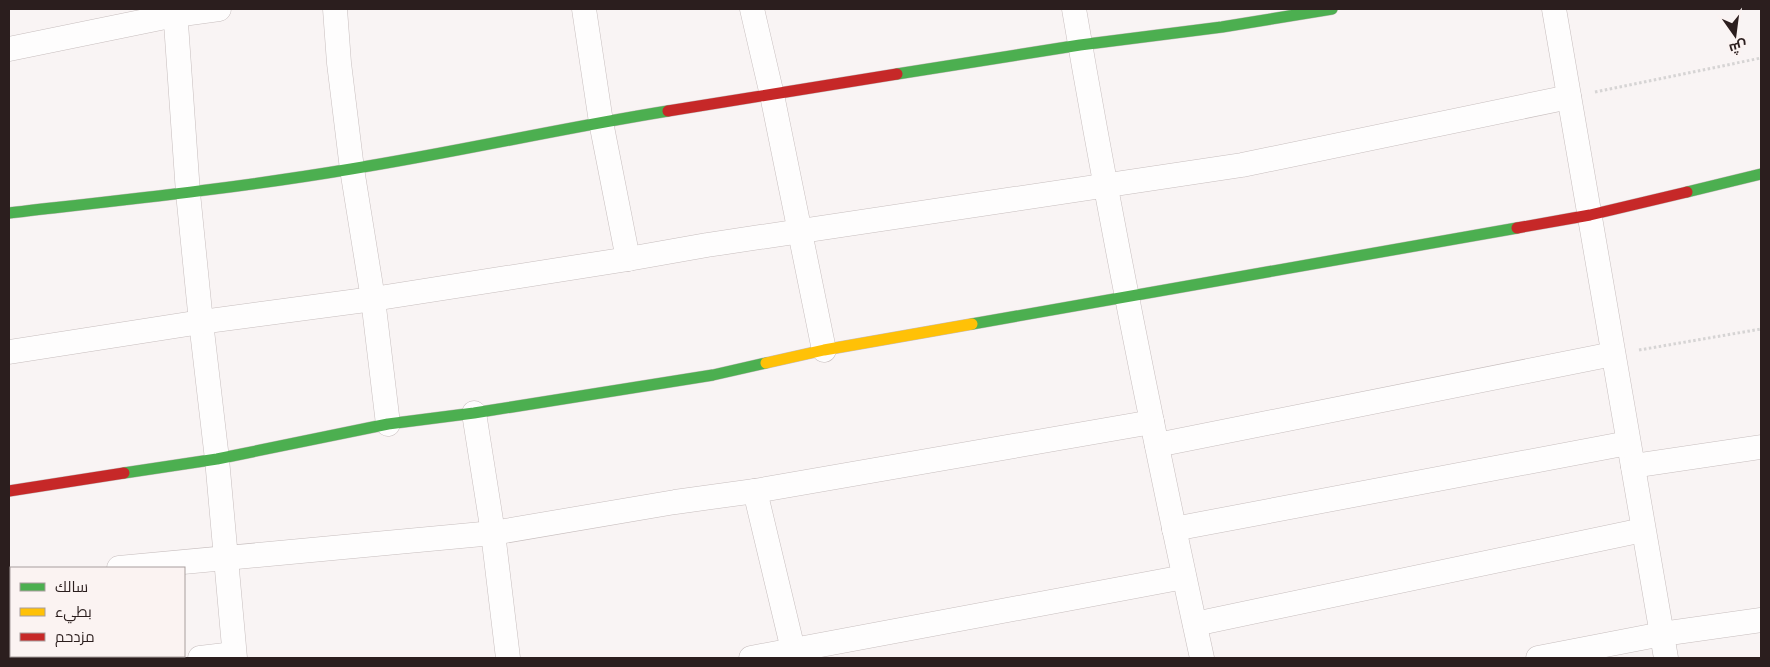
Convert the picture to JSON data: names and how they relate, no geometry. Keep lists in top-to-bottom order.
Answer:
{
  "legend": ["سالك", "بطيء", "مزدحم"],
  "north": "bottom"
}
